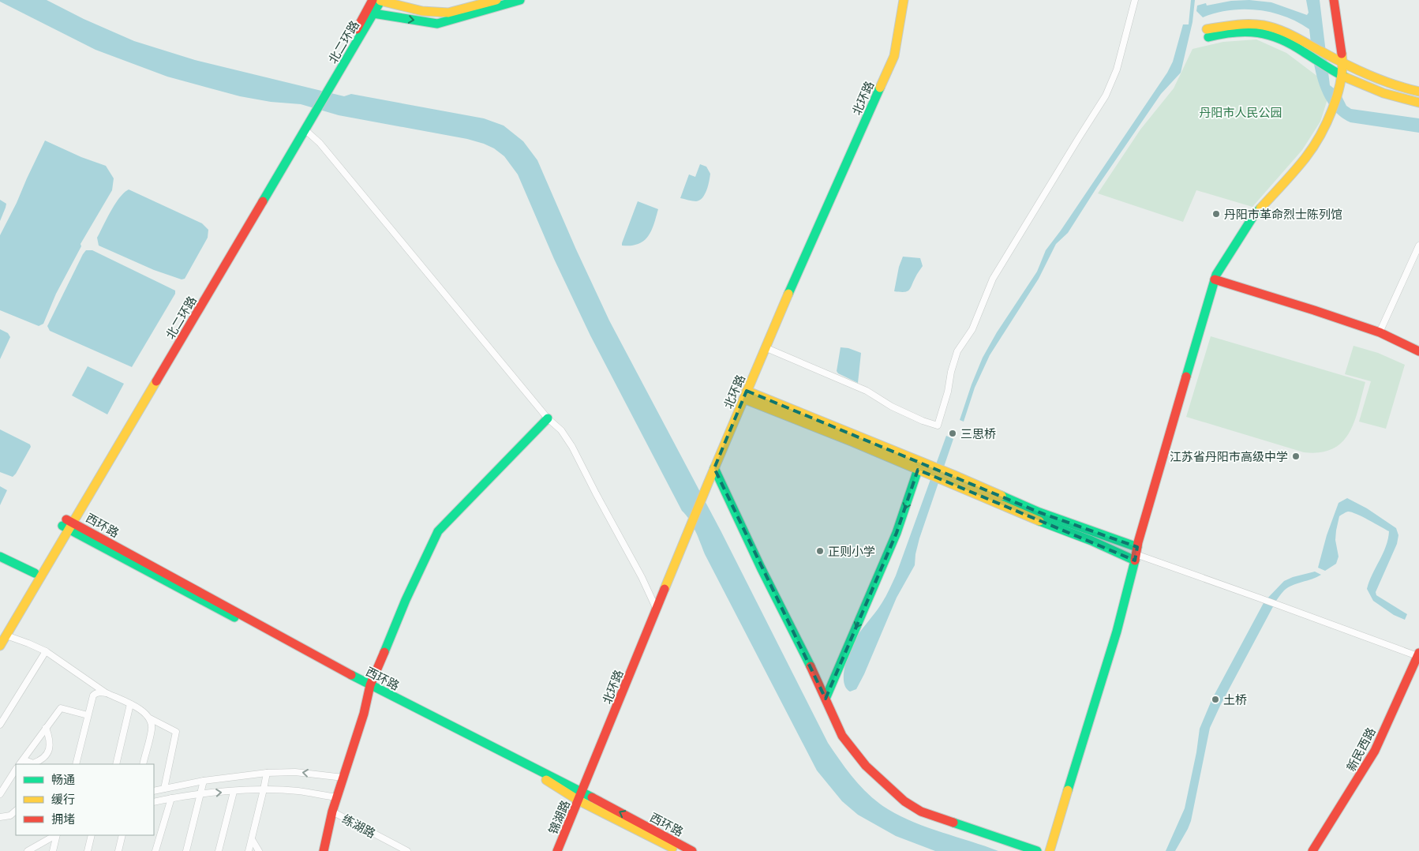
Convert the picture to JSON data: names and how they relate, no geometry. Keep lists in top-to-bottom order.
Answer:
{
  "streets": {
    "street": [
      "北二环路",
      "北环路",
      "西环路",
      "新民西路",
      "锦湖路",
      "练湖路"
    ]
  },
  "crossings": [
    ["北二环路", "西环路"],
    ["北环路", "西环路"],
    ["北环路", "锦湖路"],
    ["西环路", "锦湖路"]
  ],
  "parks": ["丹阳市人民公园"],
  "places": [
    "丹阳市革命烈士陈列馆",
    "三思桥",
    "江苏省丹阳市高级中学",
    "正则小学",
    "土桥"
  ],
  "legend": ["畅通", "缓行", "拥堵"]
}
